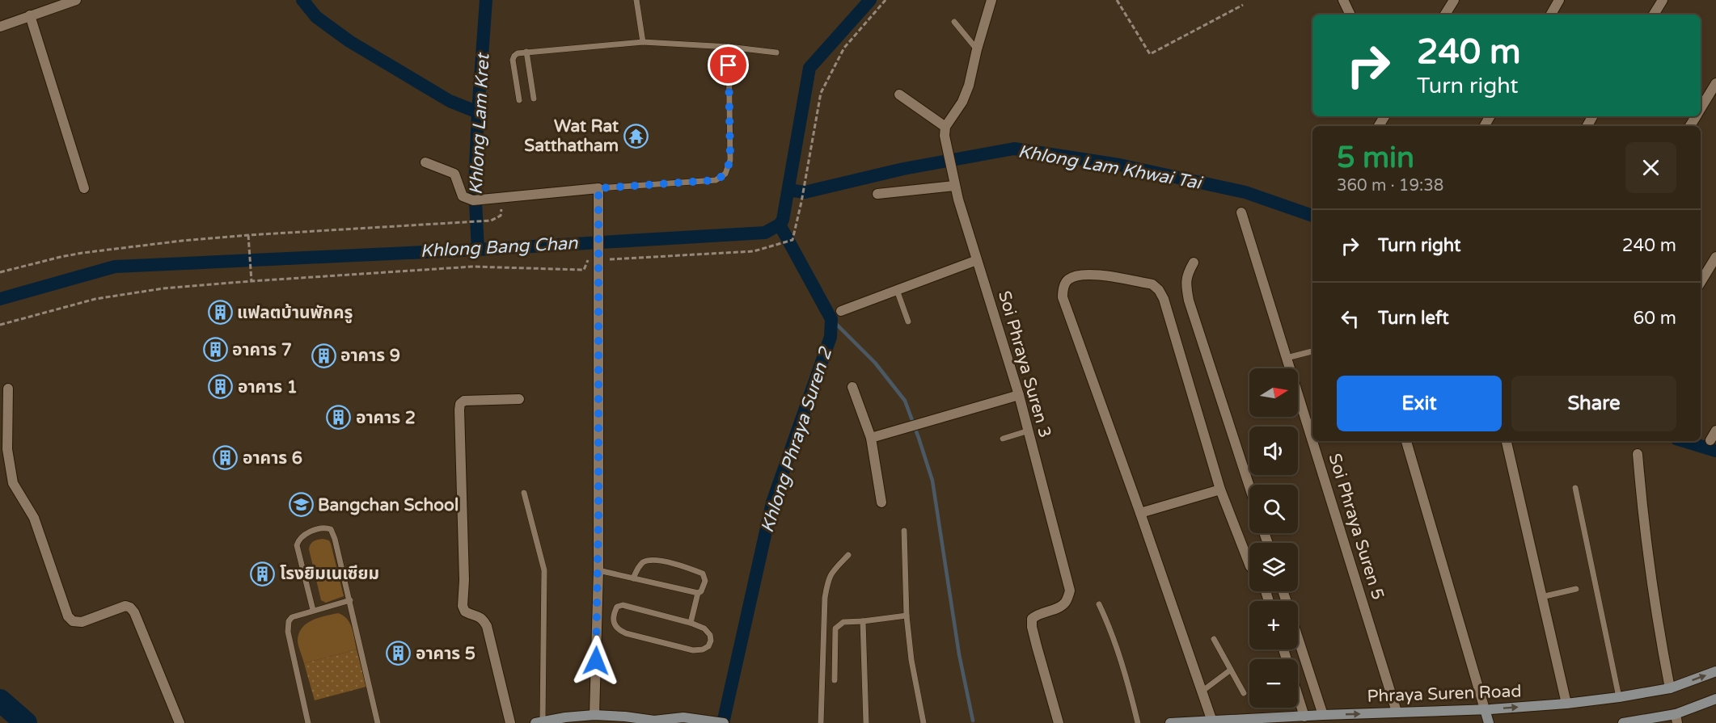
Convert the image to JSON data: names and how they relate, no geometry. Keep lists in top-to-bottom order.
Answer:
{
  "streets": {
    "street": ["Soi Phraya Suren 3", "Soi Phraya Suren 5", "Phraya Suren Road"]
  },
  "crossings": [
    ["Soi Phraya Suren 5", "Phraya Suren Road"]
  ],
  "one_way": ["Phraya Suren Road"],
  "water": [
    "Khlong Lam Kret",
    "Khlong Lam Khwai Tai",
    "Khlong Bang Chan",
    "Khlong Phraya Suren 2"
  ],
  "places": {
    "temple": ["Wat Rat Satthatham"],
    "building": [
      "แฟลตบ้านพักครู",
      "อาคาร 7",
      "อาคาร 9",
      "อาคาร 1",
      "อาคาร 2",
      "อาคาร 6",
      "โรงยิมเนเซียม",
      "อาคาร 5"
    ],
    "school or university": ["Bangchan School"]
  },
  "north": "right",
  "page": {
    "turn": ["240 m", "Turn right"],
    "heading": ["5 min", "360 m · 19:38"],
    "list": [
      {
        "name": "Turn right",
        "value": "240 m"
      },
      {
        "name": "Turn left",
        "value": "60 m"
      }
    ],
    "buttons": ["Exit", "Share"],
    "map_buttons": ["+", "−"]
  }
}
